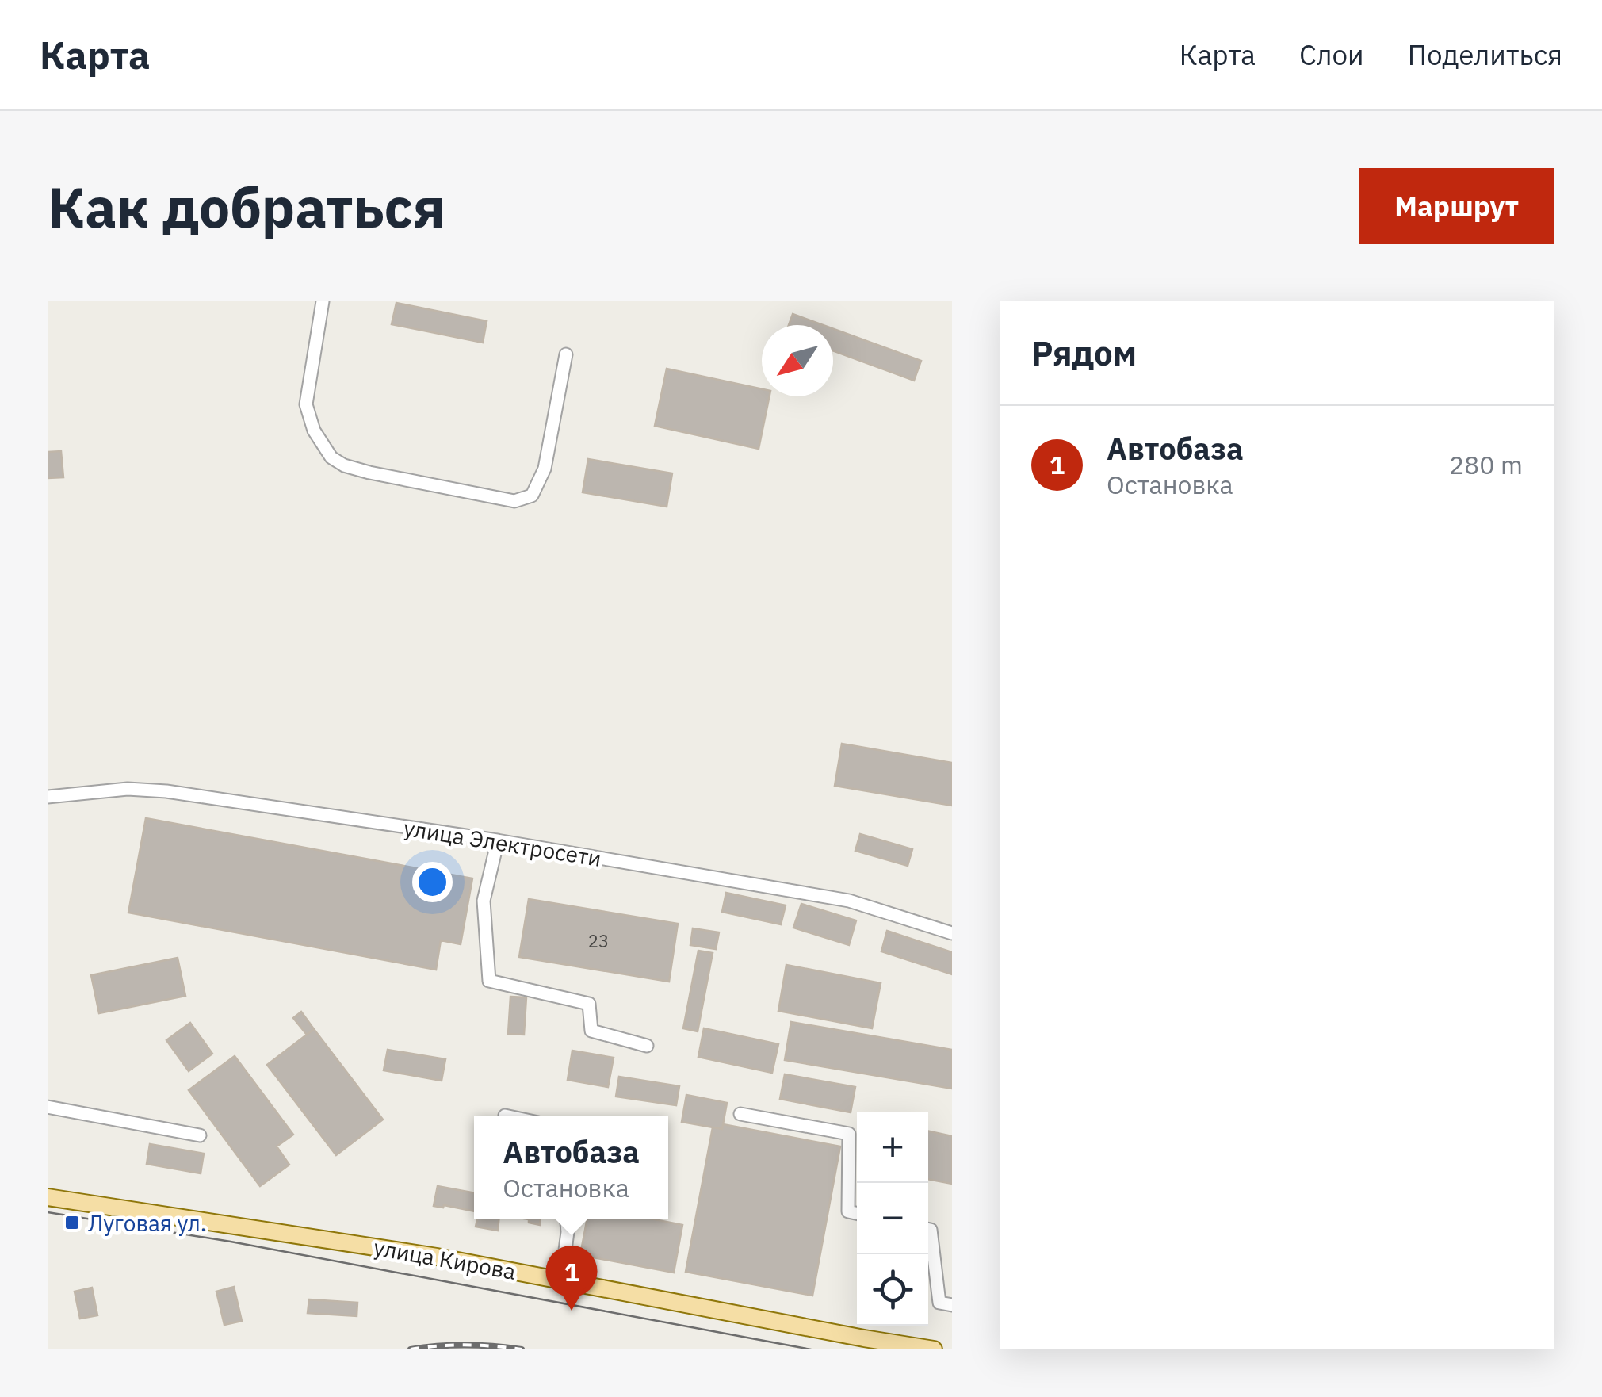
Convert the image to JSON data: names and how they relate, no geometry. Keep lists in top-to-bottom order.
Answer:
{
  "streets": {
    "main road": ["улица Кирова"],
    "street": ["улица Электросети"]
  },
  "places": {
    "transit": ["Луговая ул."]
  },
  "house_numbers": ["23"],
  "north": "bottom left",
  "page": {
    "header": "Карта",
    "nav": ["Карта", "Слои", "Поделиться"],
    "buttons": "Маршрут",
    "title": "Как добраться",
    "heading": "Рядом",
    "list": [
      {
        "mark": "1",
        "name": "Автобаза",
        "note": "Остановка",
        "value": "280 m"
      }
    ],
    "map_buttons": ["+", "−"],
    "popup": ["Автобаза", "Остановка"],
    "pins": "1"
  }
}
